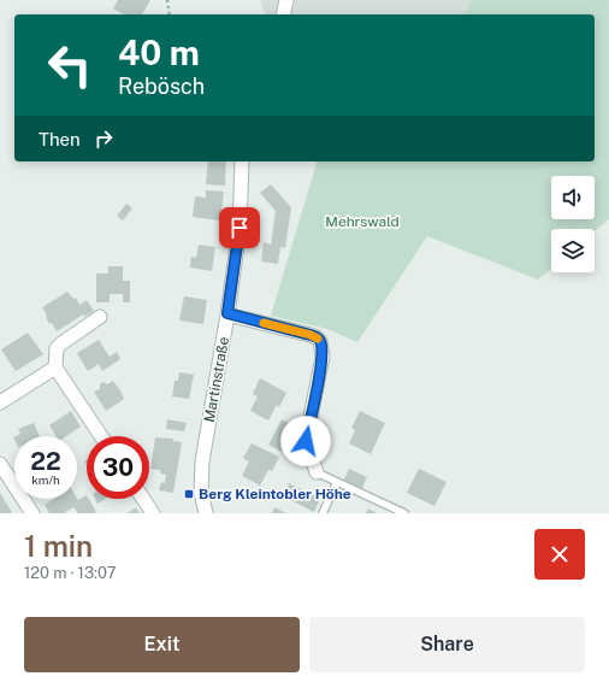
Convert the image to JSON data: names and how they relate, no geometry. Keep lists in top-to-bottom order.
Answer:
{
  "streets": {
    "street": ["Martinstraße"]
  },
  "parks": ["Mehrswald"],
  "places": {
    "transit": ["Berg Kleintobler Höhe"]
  },
  "page": {
    "turn": ["40 m", "Rebösch"],
    "then": "Then",
    "speed": "22 km/h",
    "limit": "30",
    "heading": ["1 min", "120 m · 13:07"],
    "buttons": ["Exit", "Share"]
  }
}
